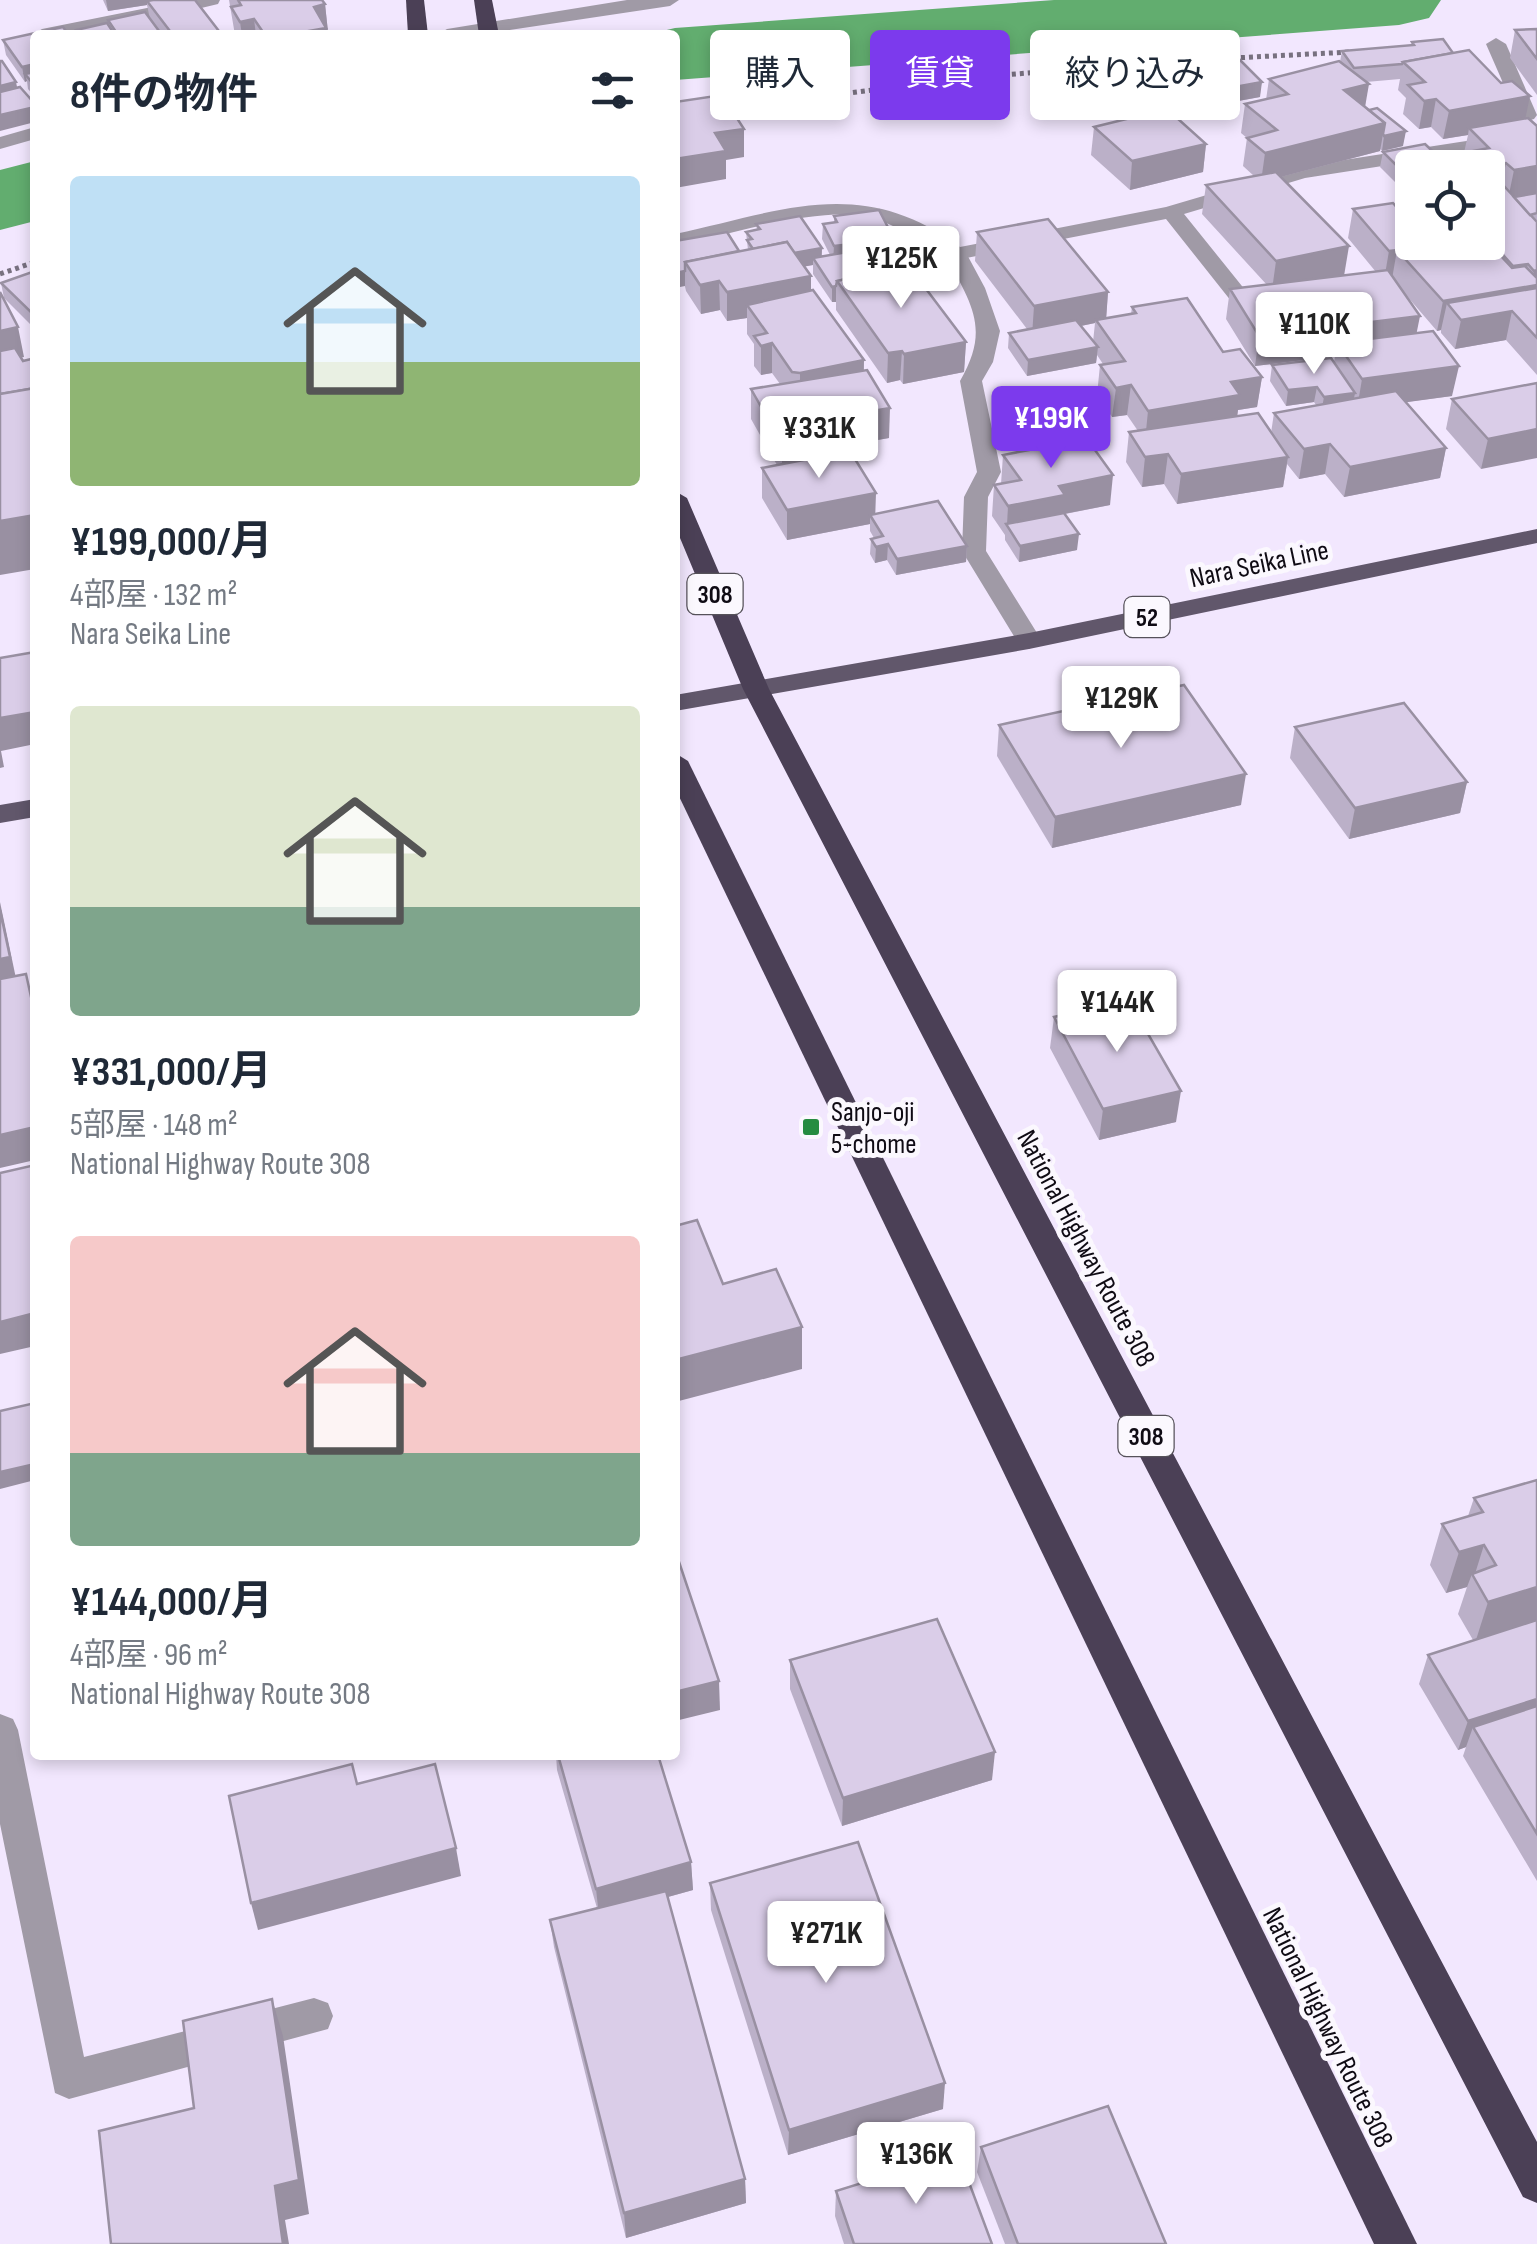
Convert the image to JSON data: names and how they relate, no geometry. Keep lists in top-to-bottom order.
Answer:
{
  "streets": {
    "highway": ["308", "National Highway Route 308"],
    "main road": ["Nara Seika Line", "52"]
  },
  "crossings": [
    ["Nara Seika Line", "National Highway Route 308"]
  ],
  "places": {
    "transit": ["Sanjo-oji 5-chome"]
  },
  "page": {
    "chip": ["購入", "賃貸", "絞り込み"],
    "heading": "8件の物件",
    "list": [
      {
        "name": "¥199,000/月",
        "note": "4部屋 · 132 m² · Nara Seika Line"
      },
      {
        "name": "¥331,000/月",
        "note": "5部屋 · 148 m² · National Highway Route 308"
      },
      {
        "name": "¥144,000/月",
        "note": "4部屋 · 96 m² · National Highway Route 308"
      }
    ],
    "price": [
      "¥125K",
      "¥110K",
      "¥199K",
      "¥331K",
      "¥129K",
      "¥144K",
      "¥271K",
      "¥136K"
    ]
  }
}
